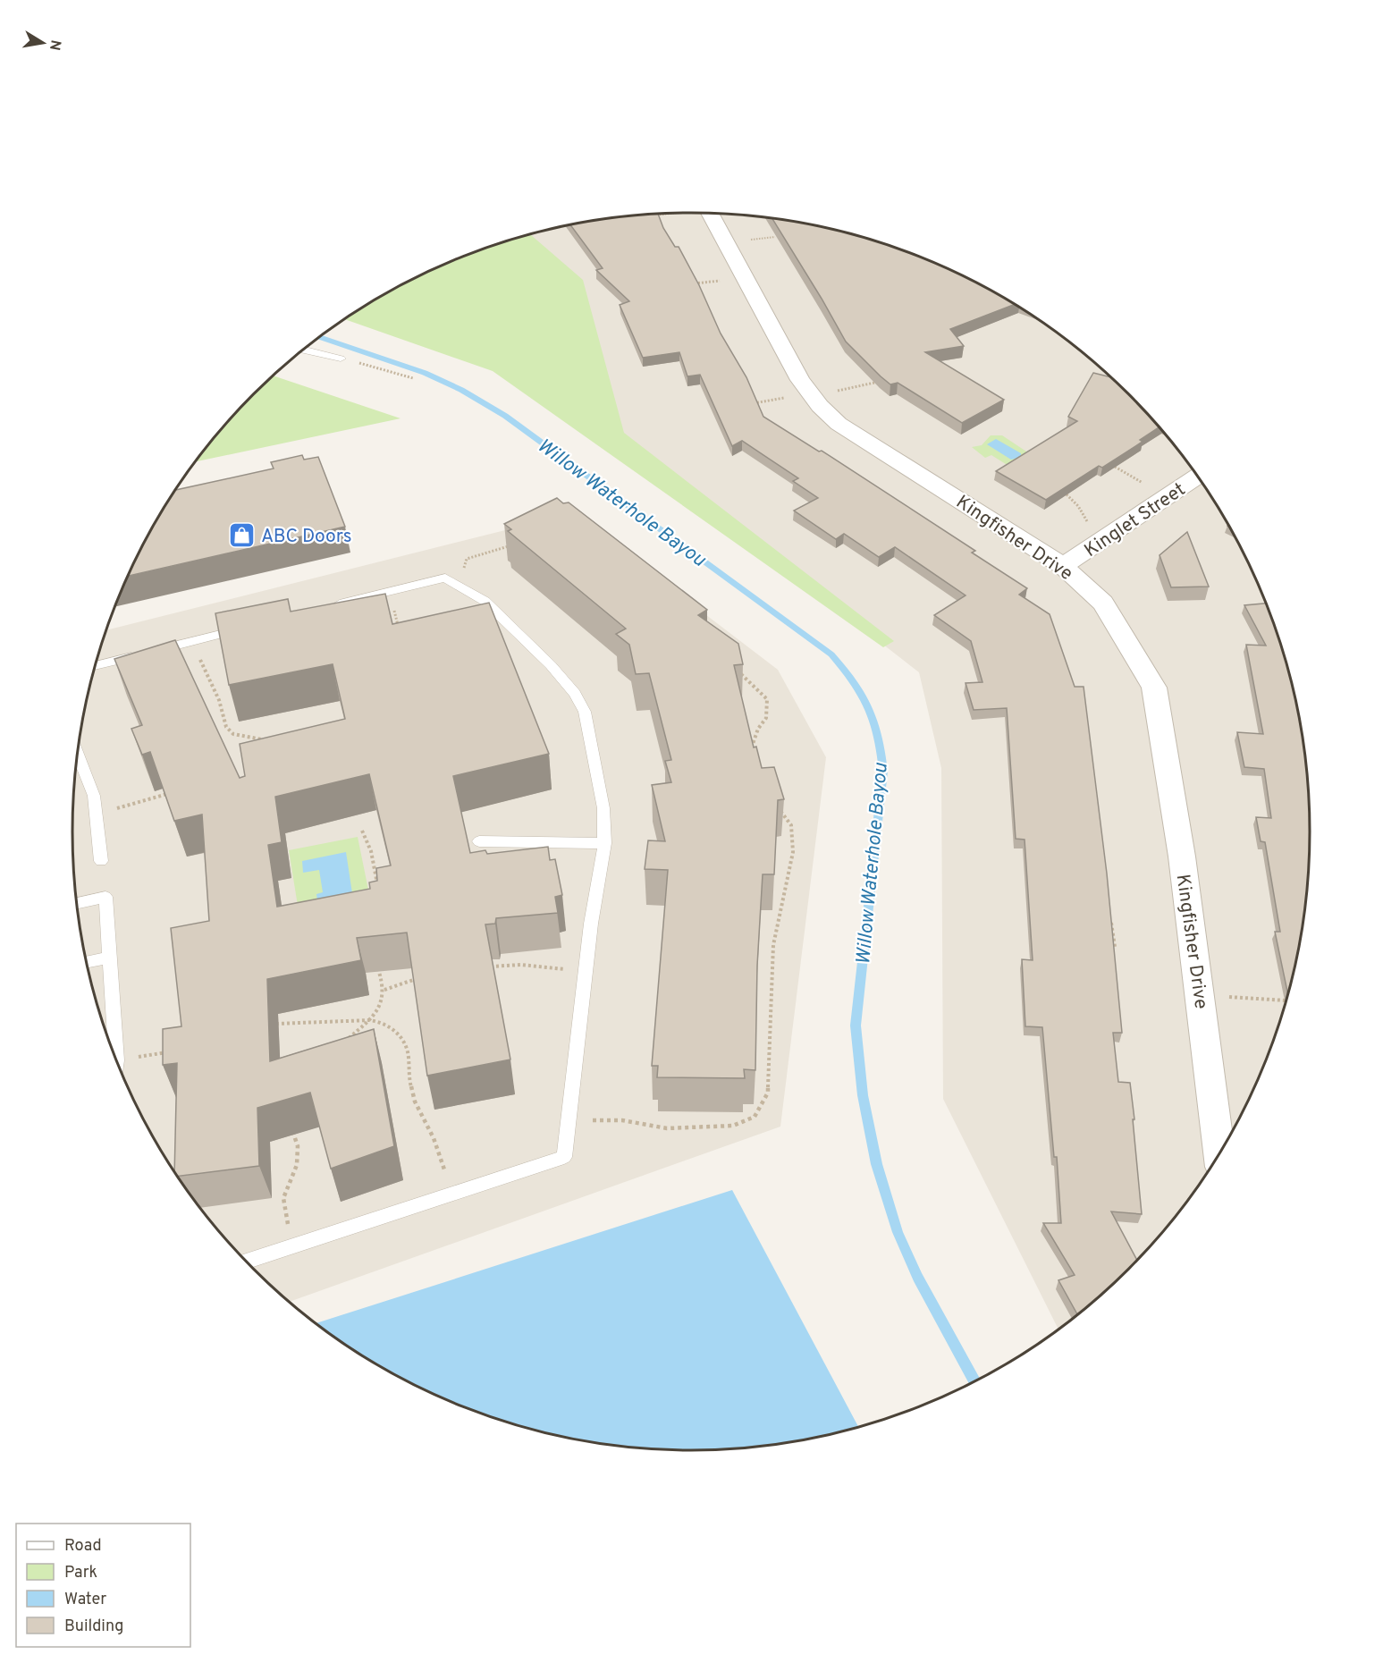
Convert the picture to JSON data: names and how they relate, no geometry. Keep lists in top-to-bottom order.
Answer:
{
  "streets": {
    "street": ["Kinglet Street", "Kingfisher Drive"]
  },
  "crossings": [
    ["Kinglet Street", "Kingfisher Drive"]
  ],
  "water": ["Willow Waterhole Bayou"],
  "places": {
    "shop": ["ABC Doors"]
  },
  "legend": [
    "Road",
    "Park",
    "Water",
    "Building"
  ],
  "north": "right"
}
